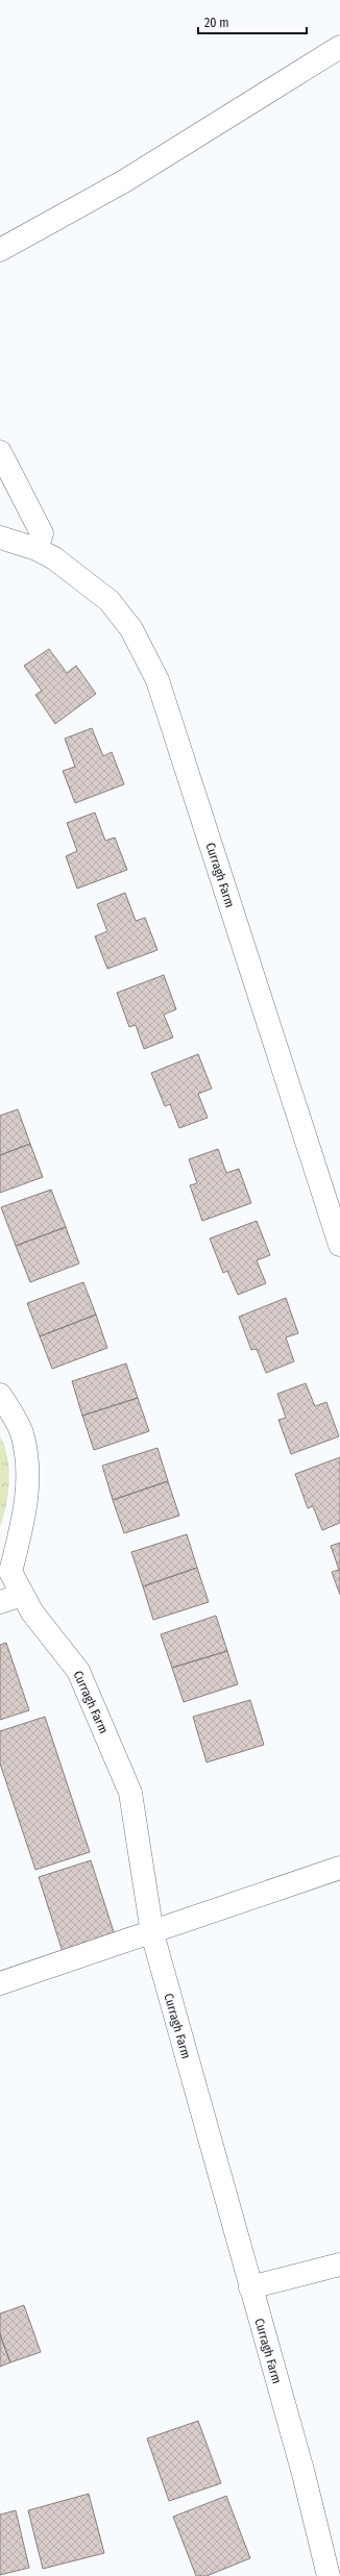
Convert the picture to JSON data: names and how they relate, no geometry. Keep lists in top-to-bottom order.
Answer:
{
  "streets": {
    "street": ["Curragh Farm"]
  },
  "scale_bar": "20 m"
}
